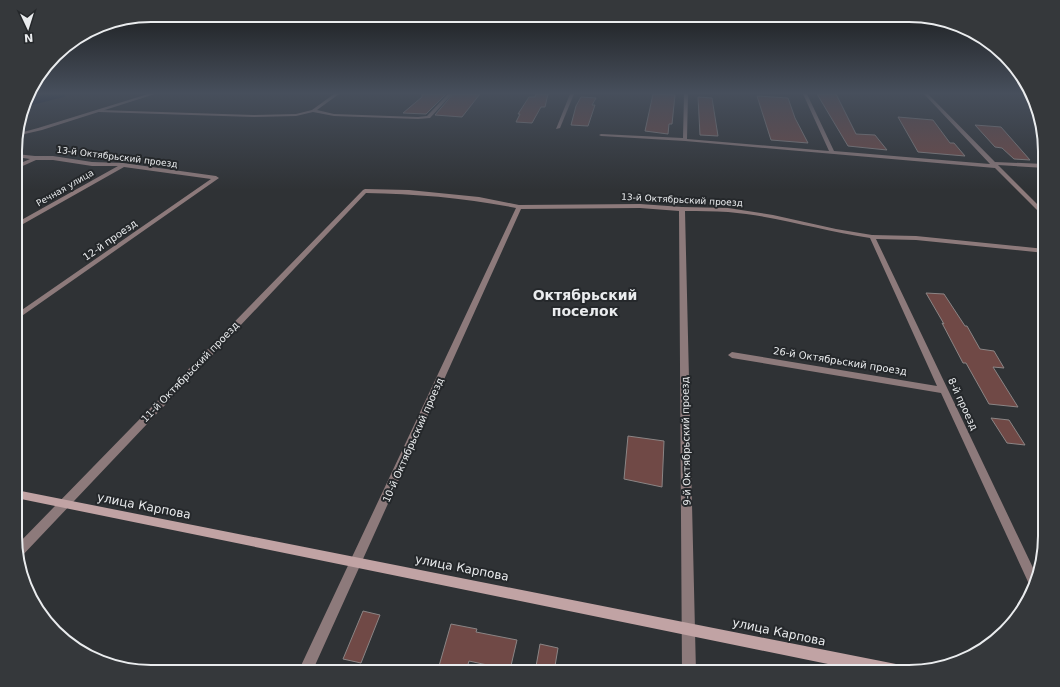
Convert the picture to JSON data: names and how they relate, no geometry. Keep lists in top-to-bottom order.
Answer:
{
  "streets": {
    "main road": ["улица Карпова"],
    "street": [
      "13-й Октябрьский проезд",
      "Речная улица",
      "12-й проезд",
      "26-й Октябрьский проезд",
      "11-й Октябрьский проезд",
      "8-й проезд",
      "10-й Октябрьский проезд",
      "9-й Октябрьский проезд"
    ]
  },
  "crossings": [
    ["13-й Октябрьский проезд", "Речная улица"],
    ["13-й Октябрьский проезд", "12-й проезд"],
    ["13-й Октябрьский проезд", "11-й Октябрьский проезд"],
    ["13-й Октябрьский проезд", "8-й проезд"],
    ["13-й Октябрьский проезд", "10-й Октябрьский проезд"],
    ["13-й Октябрьский проезд", "9-й Октябрьский проезд"],
    ["26-й Октябрьский проезд", "8-й проезд"],
    ["11-й Октябрьский проезд", "улица Карпова"],
    ["10-й Октябрьский проезд", "улица Карпова"],
    ["9-й Октябрьский проезд", "улица Карпова"]
  ],
  "districts": ["Октябрьский поселок"],
  "north": "bottom"
}
